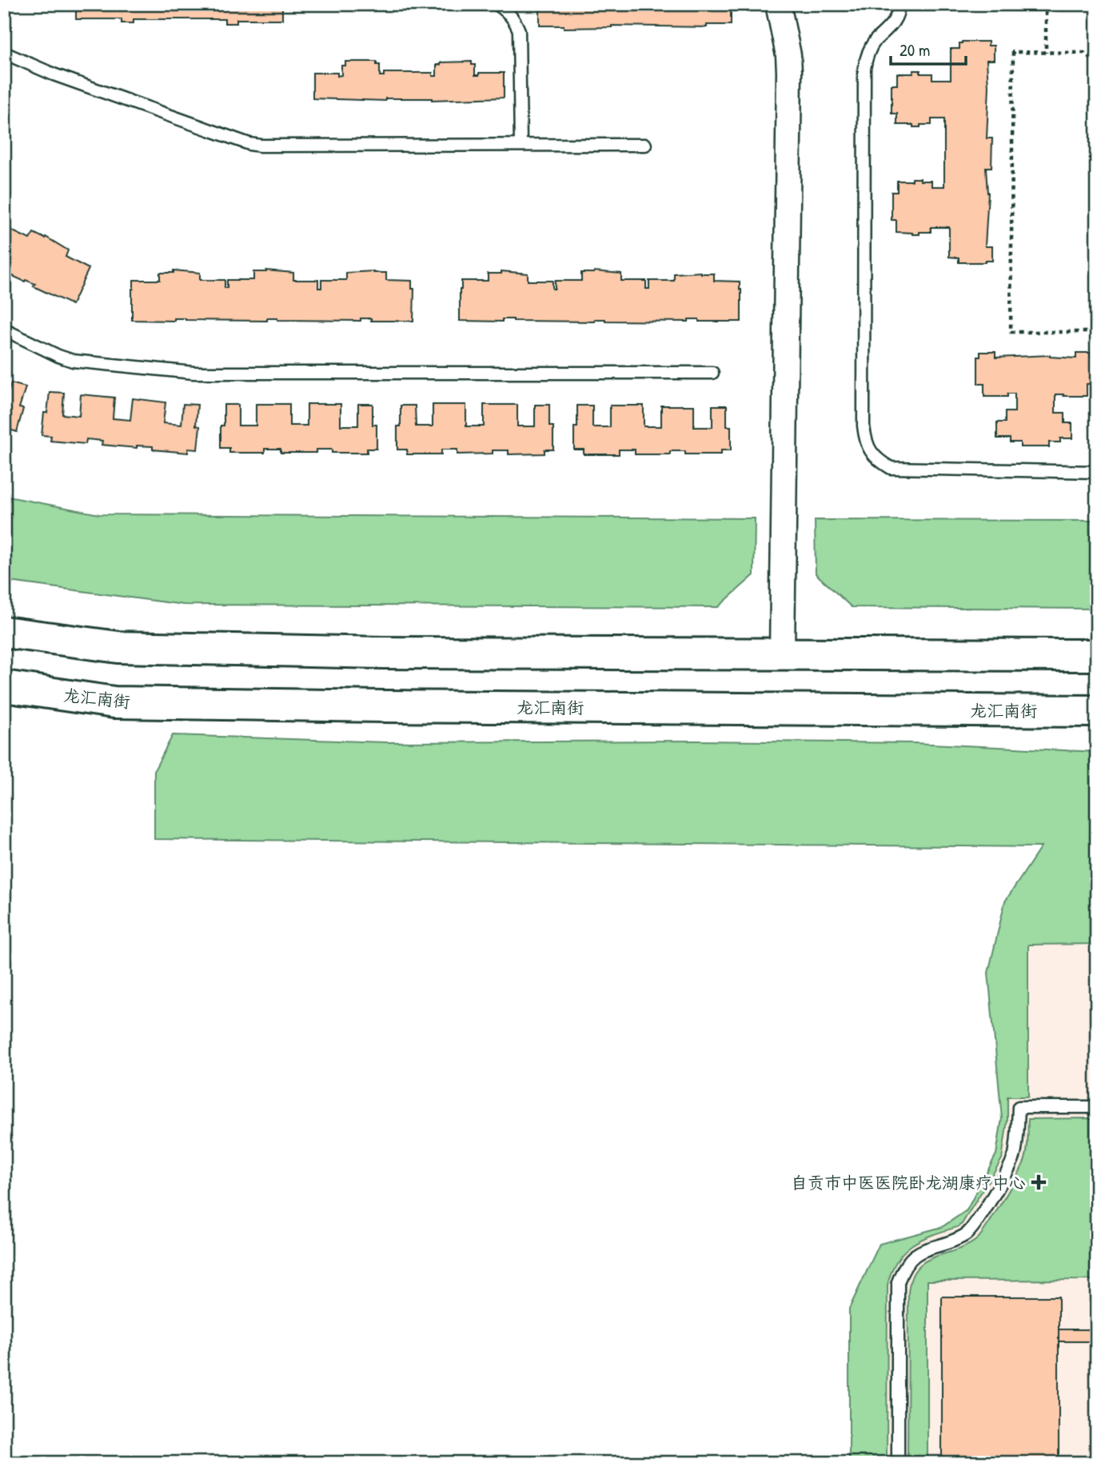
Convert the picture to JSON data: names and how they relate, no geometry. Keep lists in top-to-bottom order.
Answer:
{
  "streets": {
    "main road": ["龙汇南街"]
  },
  "places": {
    "health": ["自贡市中医医院卧龙湖康疗中心"]
  },
  "scale_bar": "20 m"
}
